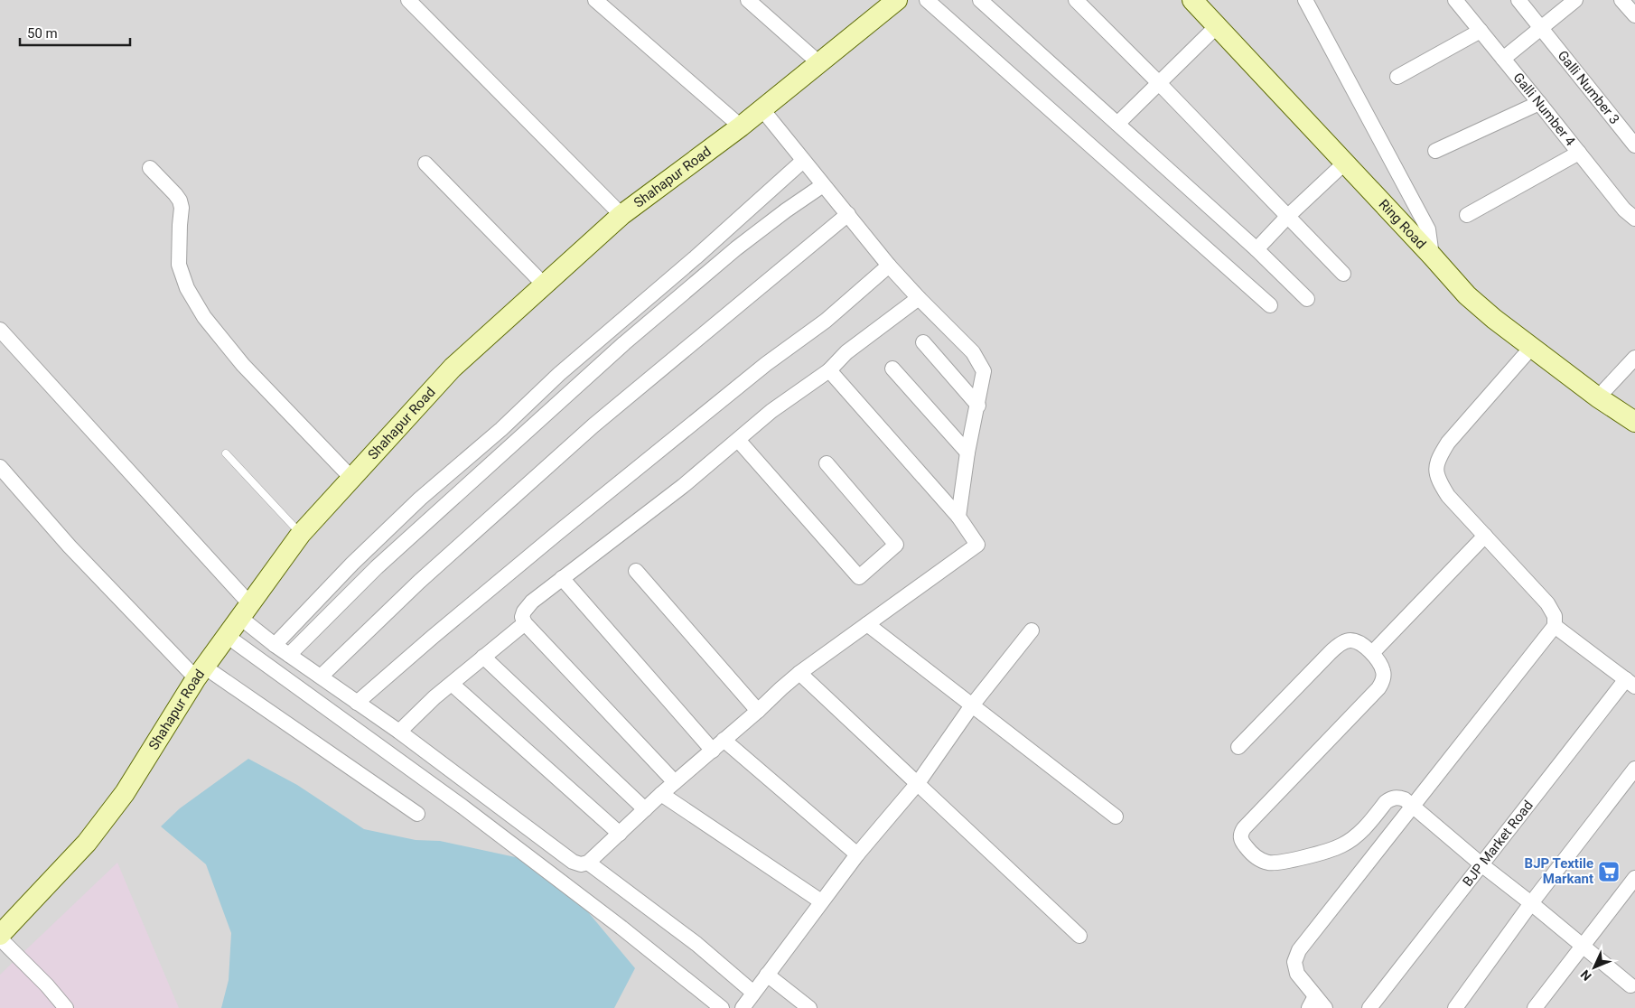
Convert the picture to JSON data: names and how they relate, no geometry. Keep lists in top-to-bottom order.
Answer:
{
  "streets": {
    "main road": ["Shahapur Road", "Ring Road"],
    "street": ["Galli Number 3", "Galli Number 4", "BJP Market Road"]
  },
  "places": {
    "supermarket": ["BJP Textile Markant"]
  },
  "scale_bar": "50 m",
  "north": "bottom left"
}
